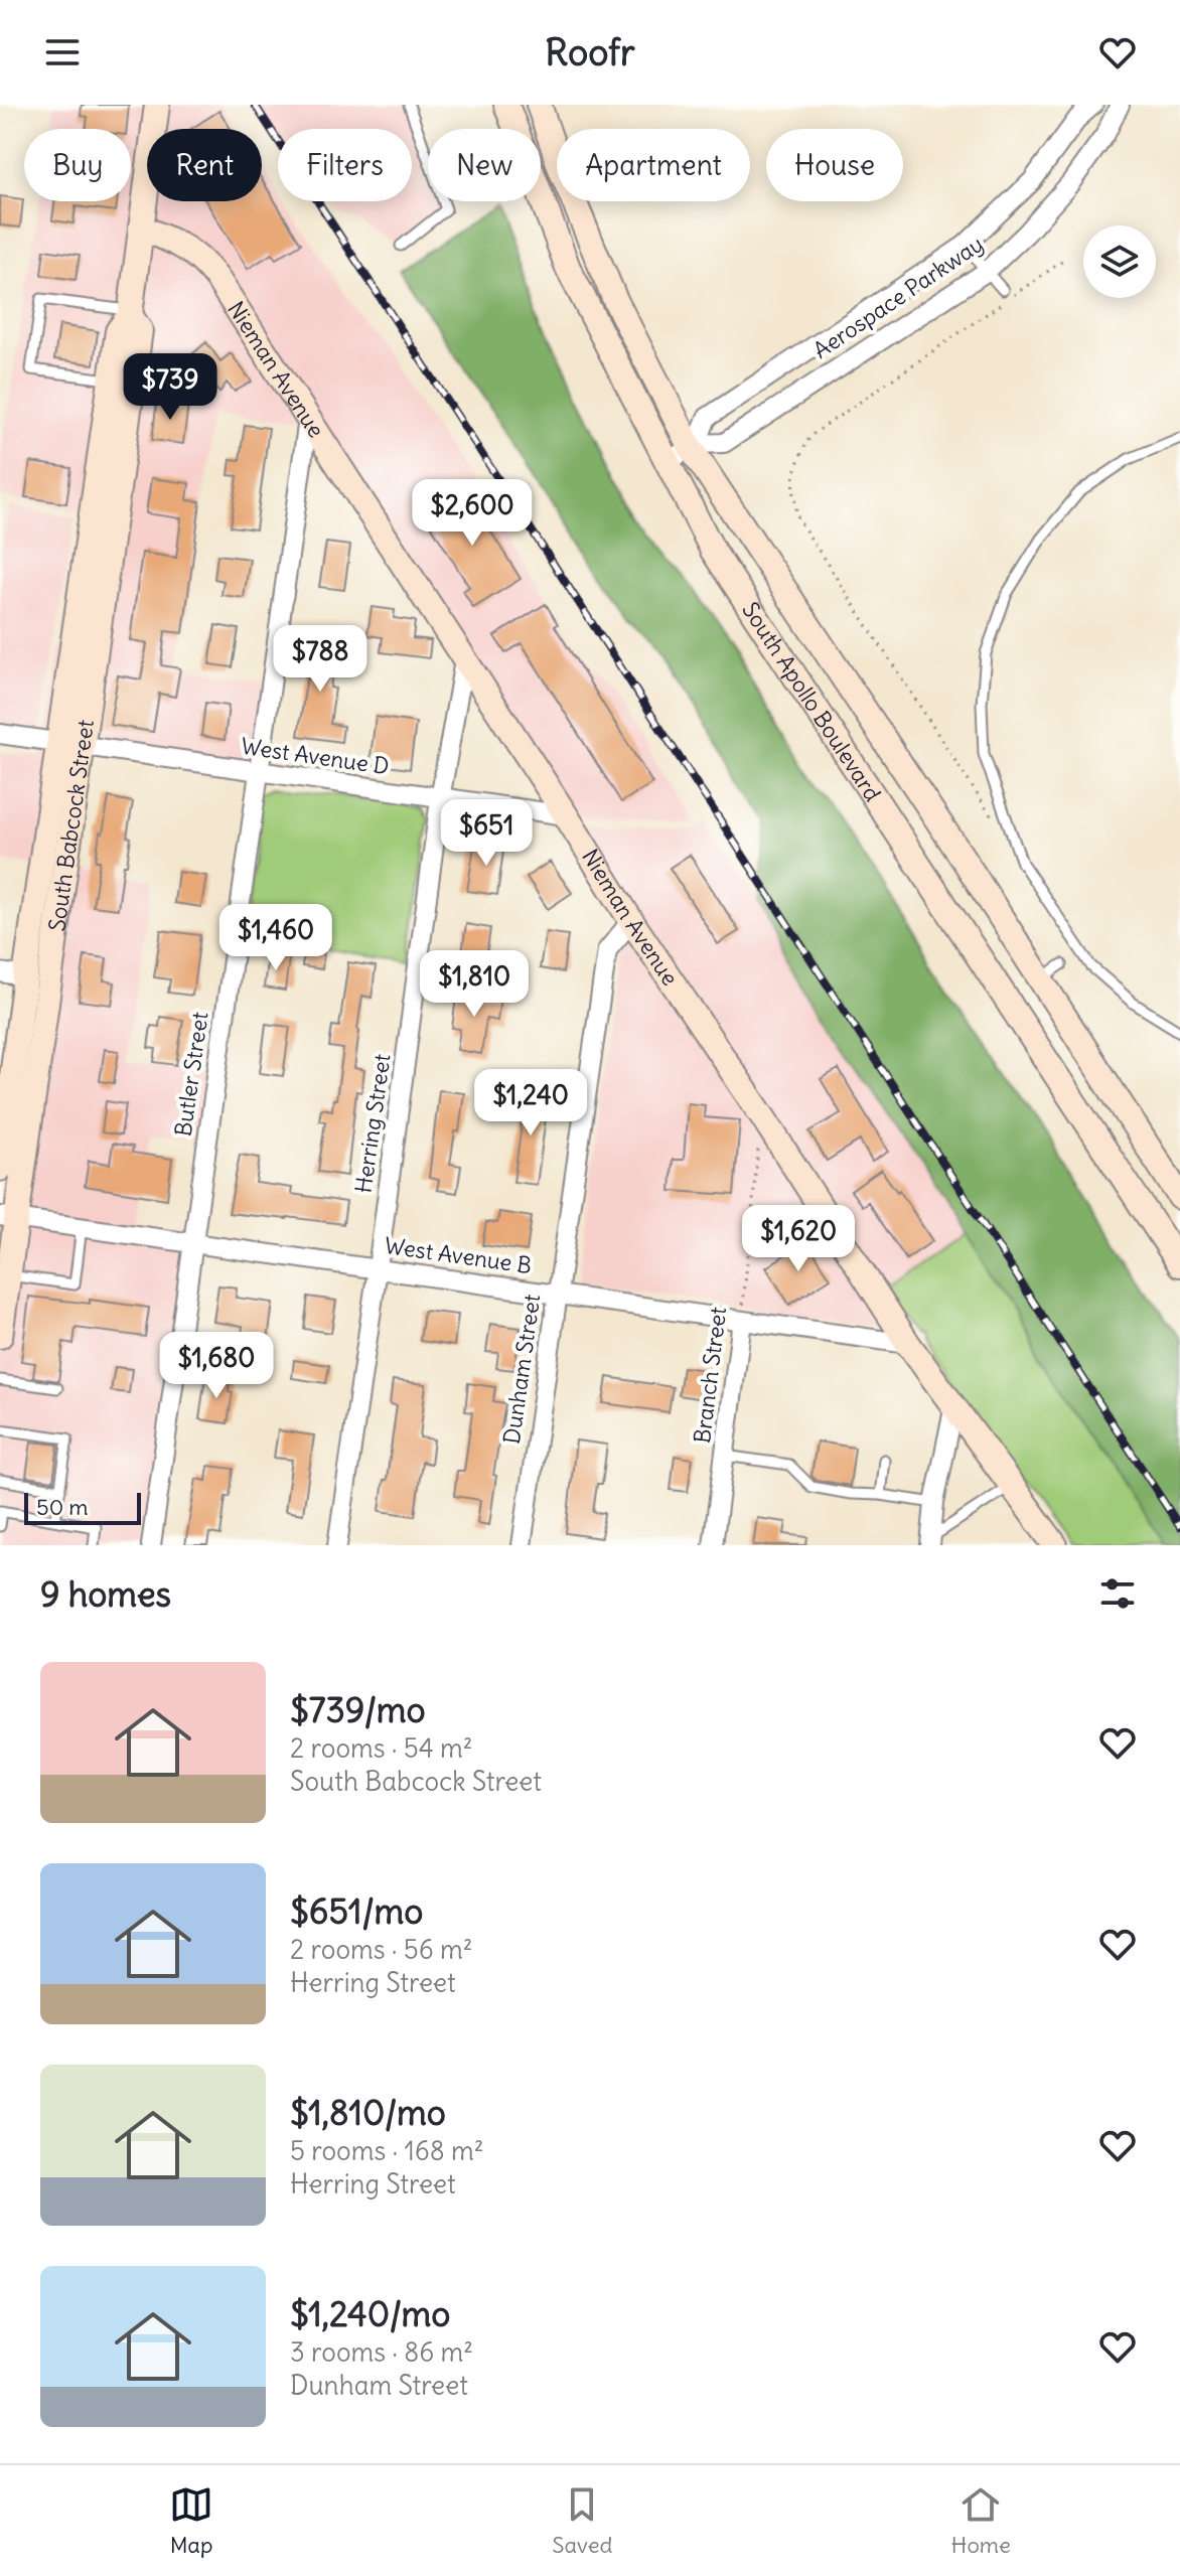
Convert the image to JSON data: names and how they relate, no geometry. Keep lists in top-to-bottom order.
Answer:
{
  "streets": {
    "street": [
      "Aerospace Parkway",
      "Nieman Avenue",
      "South Apollo Boulevard",
      "West Avenue D",
      "South Babcock Street",
      "Butler Street",
      "Herring Street",
      "West Avenue B",
      "Dunham Street",
      "Branch Street"
    ]
  },
  "crossings": [
    ["Aerospace Parkway", "South Apollo Boulevard"],
    ["Nieman Avenue", "West Avenue D"],
    ["Nieman Avenue", "South Babcock Street"],
    ["Nieman Avenue", "Butler Street"],
    ["Nieman Avenue", "Herring Street"],
    ["Nieman Avenue", "West Avenue B"],
    ["Nieman Avenue", "Dunham Street"],
    ["West Avenue D", "South Babcock Street"],
    ["West Avenue D", "Butler Street"],
    ["West Avenue D", "Herring Street"],
    ["South Babcock Street", "West Avenue B"],
    ["Butler Street", "West Avenue B"],
    ["Herring Street", "West Avenue B"],
    ["West Avenue B", "Dunham Street"],
    ["West Avenue B", "Branch Street"]
  ],
  "scale_bar": "50 m",
  "page": {
    "header": "Roofr",
    "chip": [
      "Buy",
      "Rent",
      "Filters",
      "New",
      "Apartment",
      "House"
    ],
    "price": [
      "$739",
      "$2,600",
      "$788",
      "$651",
      "$1,460",
      "$1,810",
      "$1,240",
      "$1,620",
      "$1,680"
    ],
    "scale": "50 m",
    "heading": "9 homes",
    "list": [
      {
        "name": "$739/mo",
        "note": "2 rooms · 54 m² · South Babcock Street"
      },
      {
        "name": "$651/mo",
        "note": "2 rooms · 56 m² · Herring Street"
      },
      {
        "name": "$1,810/mo",
        "note": "5 rooms · 168 m² · Herring Street"
      },
      {
        "name": "$1,240/mo",
        "note": "3 rooms · 86 m² · Dunham Street"
      }
    ],
    "tabs": ["Map", "Saved", "Home"]
  }
}
